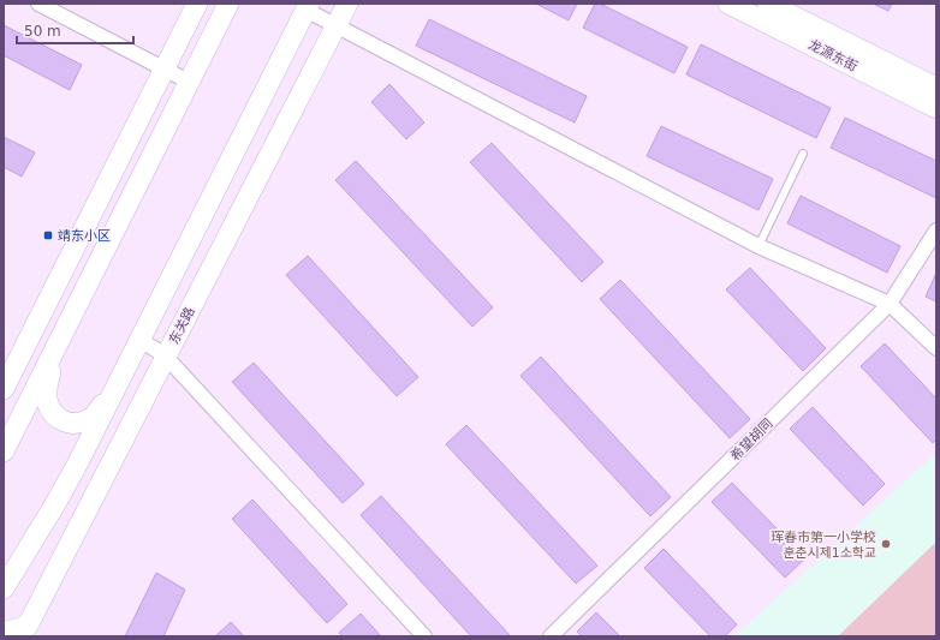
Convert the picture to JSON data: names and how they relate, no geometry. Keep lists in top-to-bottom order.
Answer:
{
  "streets": {
    "main road": ["龙源东街", "东关路"],
    "street": ["希望胡同"]
  },
  "places": {
    "transit": ["靖东小区"],
    "other": ["珲春市第一小学校 훈춘시제1소학교"]
  },
  "scale_bar": "50 m"
}
